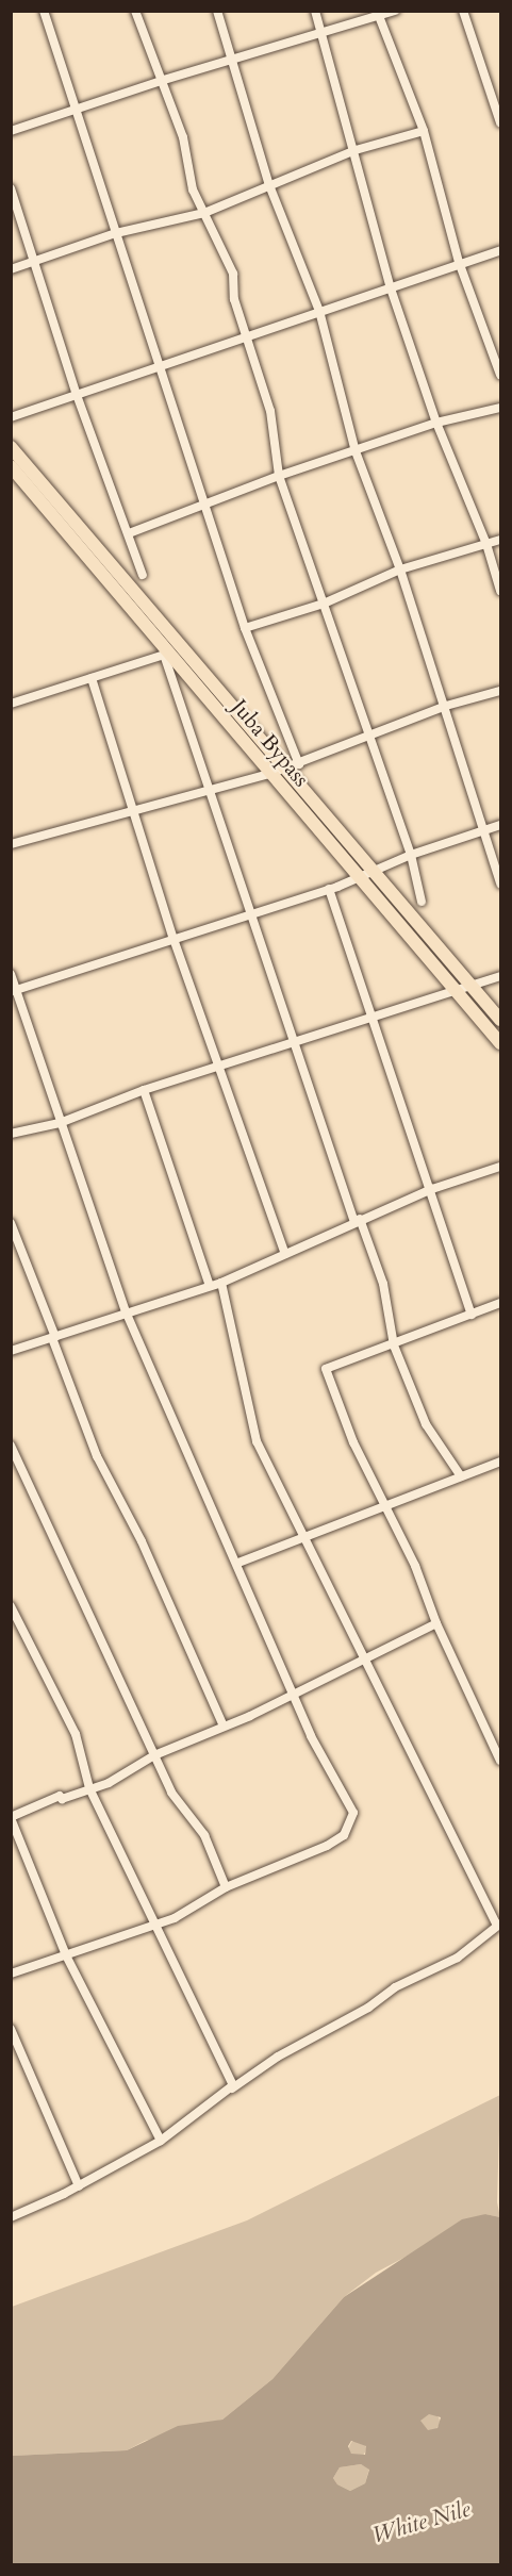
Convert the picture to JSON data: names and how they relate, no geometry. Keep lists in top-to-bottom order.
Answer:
{
  "streets": {
    "main road": ["Juba Bypass"]
  },
  "water": ["White Nile"]
}
